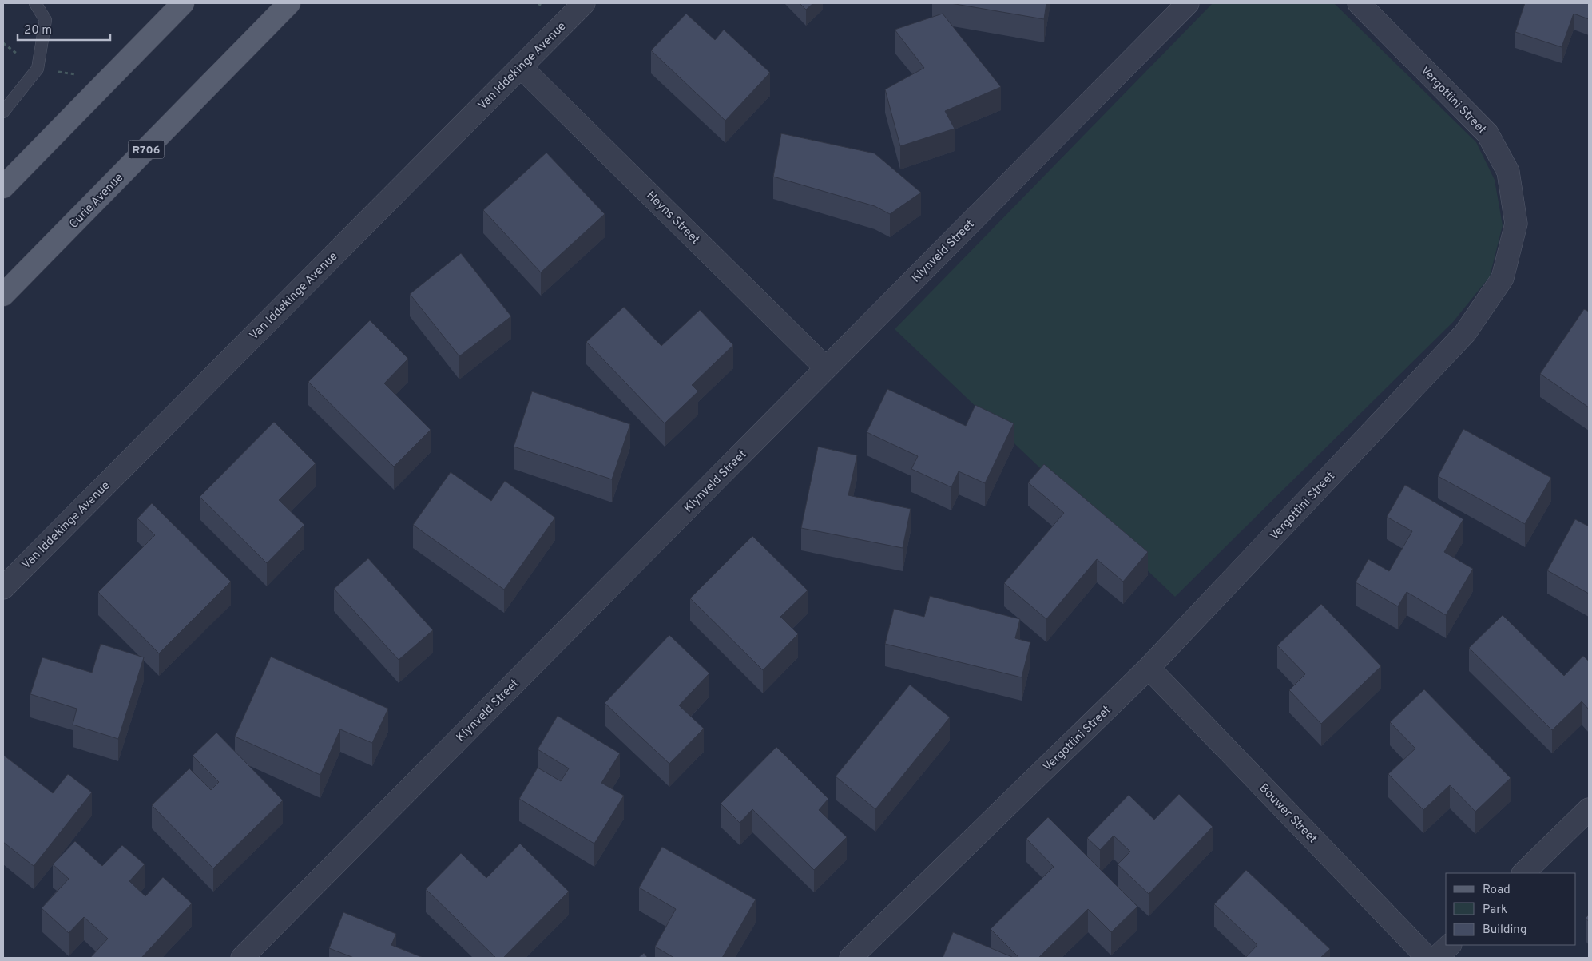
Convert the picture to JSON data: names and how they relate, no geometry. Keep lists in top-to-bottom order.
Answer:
{
  "streets": {
    "main road": ["R706", "Curie Avenue"],
    "street": [
      "Van Iddekinge Avenue",
      "Vergottini Street",
      "Heyns Street",
      "Klynveld Street",
      "Bouwer Street"
    ]
  },
  "crossings": [
    ["Van Iddekinge Avenue", "Heyns Street"],
    ["Vergottini Street", "Bouwer Street"],
    ["Heyns Street", "Klynveld Street"]
  ],
  "legend": ["Road", "Park", "Building"],
  "scale_bar": "20 m"
}
